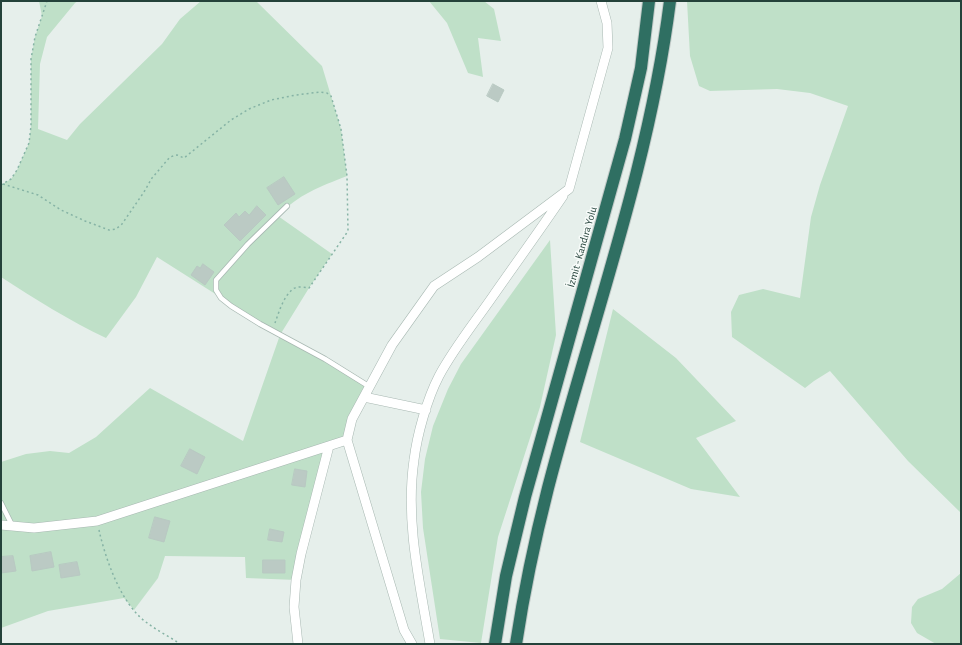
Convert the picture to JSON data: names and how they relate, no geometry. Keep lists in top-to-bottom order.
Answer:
{
  "streets": {
    "highway": ["İzmit - Kandıra Yolu"]
  }
}
